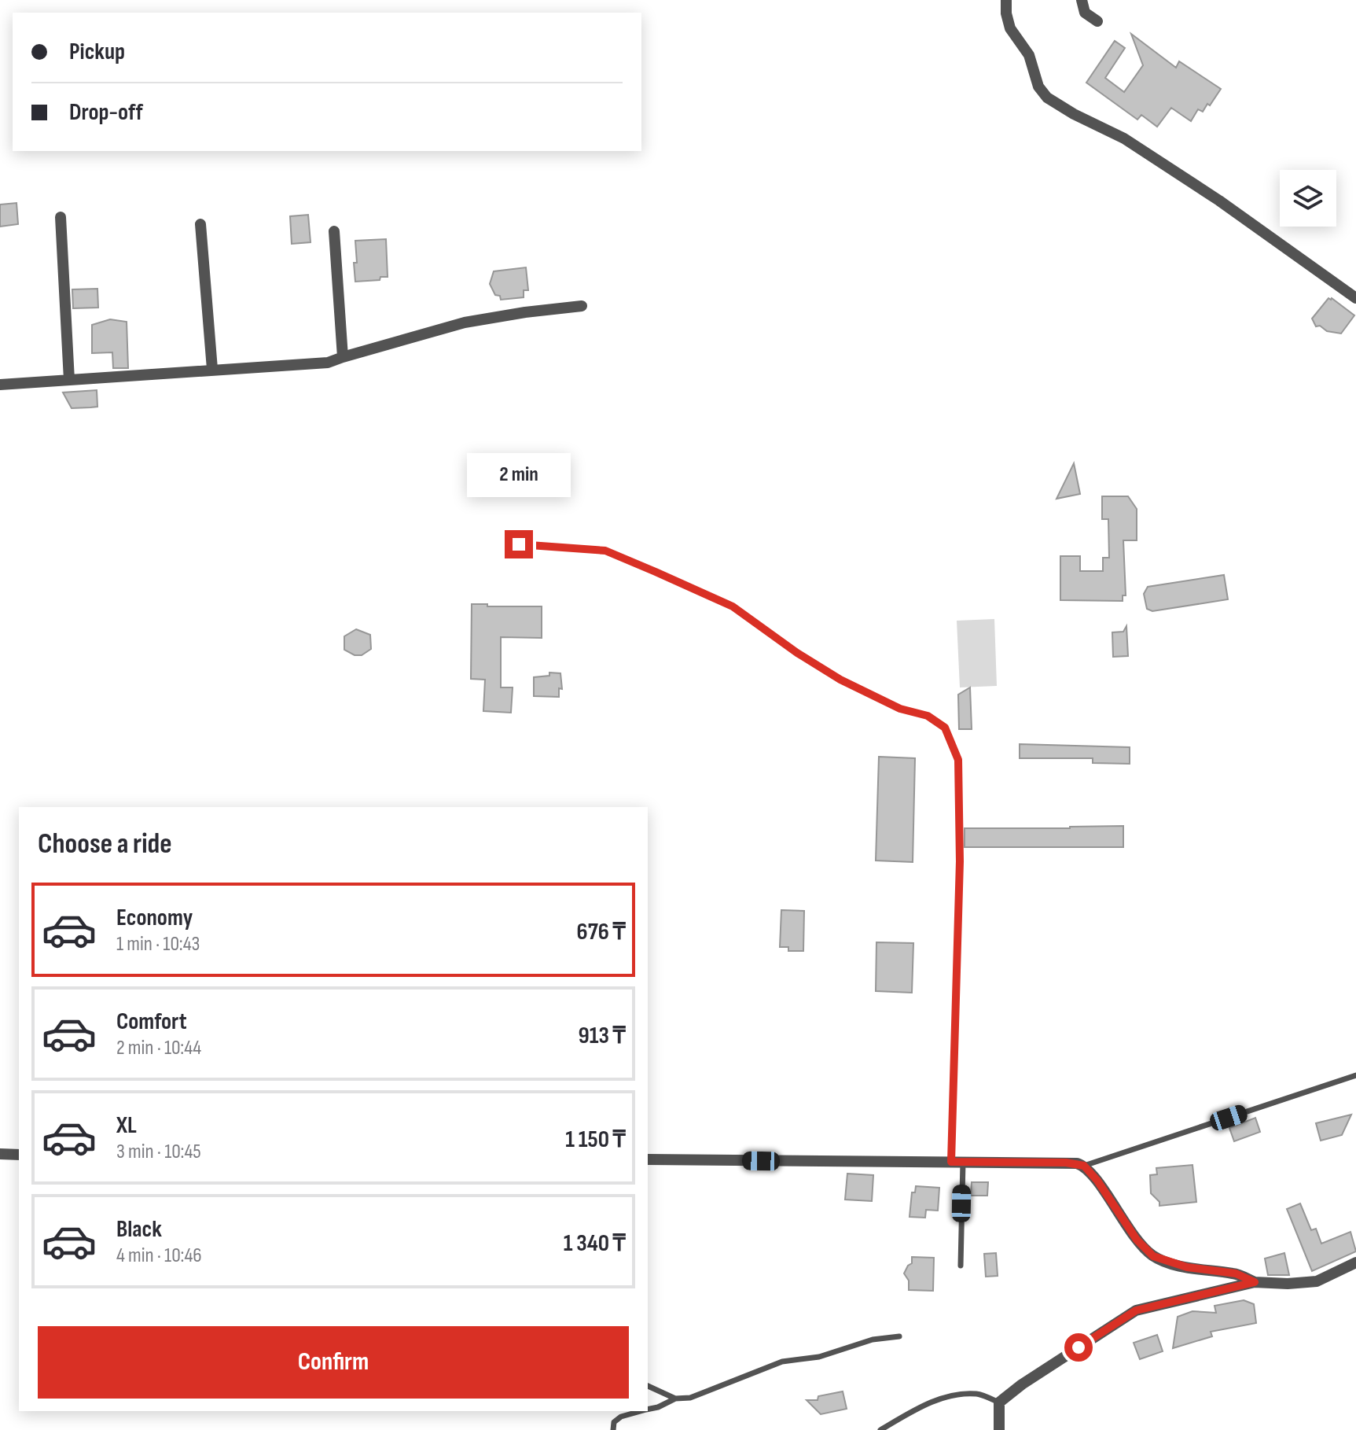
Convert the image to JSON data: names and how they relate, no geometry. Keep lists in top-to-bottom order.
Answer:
{
  "page": {
    "banner": ["Pickup", "Drop-off"],
    "bubble": "2 min",
    "heading": "Choose a ride",
    "list": [
      {
        "name": "Economy",
        "note": "1 min · 10:43",
        "value": "676 ₸"
      },
      {
        "name": "Comfort",
        "note": "2 min · 10:44",
        "value": "913 ₸"
      },
      {
        "name": "XL",
        "note": "3 min · 10:45",
        "value": "1 150 ₸"
      },
      {
        "name": "Black",
        "note": "4 min · 10:46",
        "value": "1 340 ₸"
      }
    ],
    "buttons": "Confirm"
  }
}
